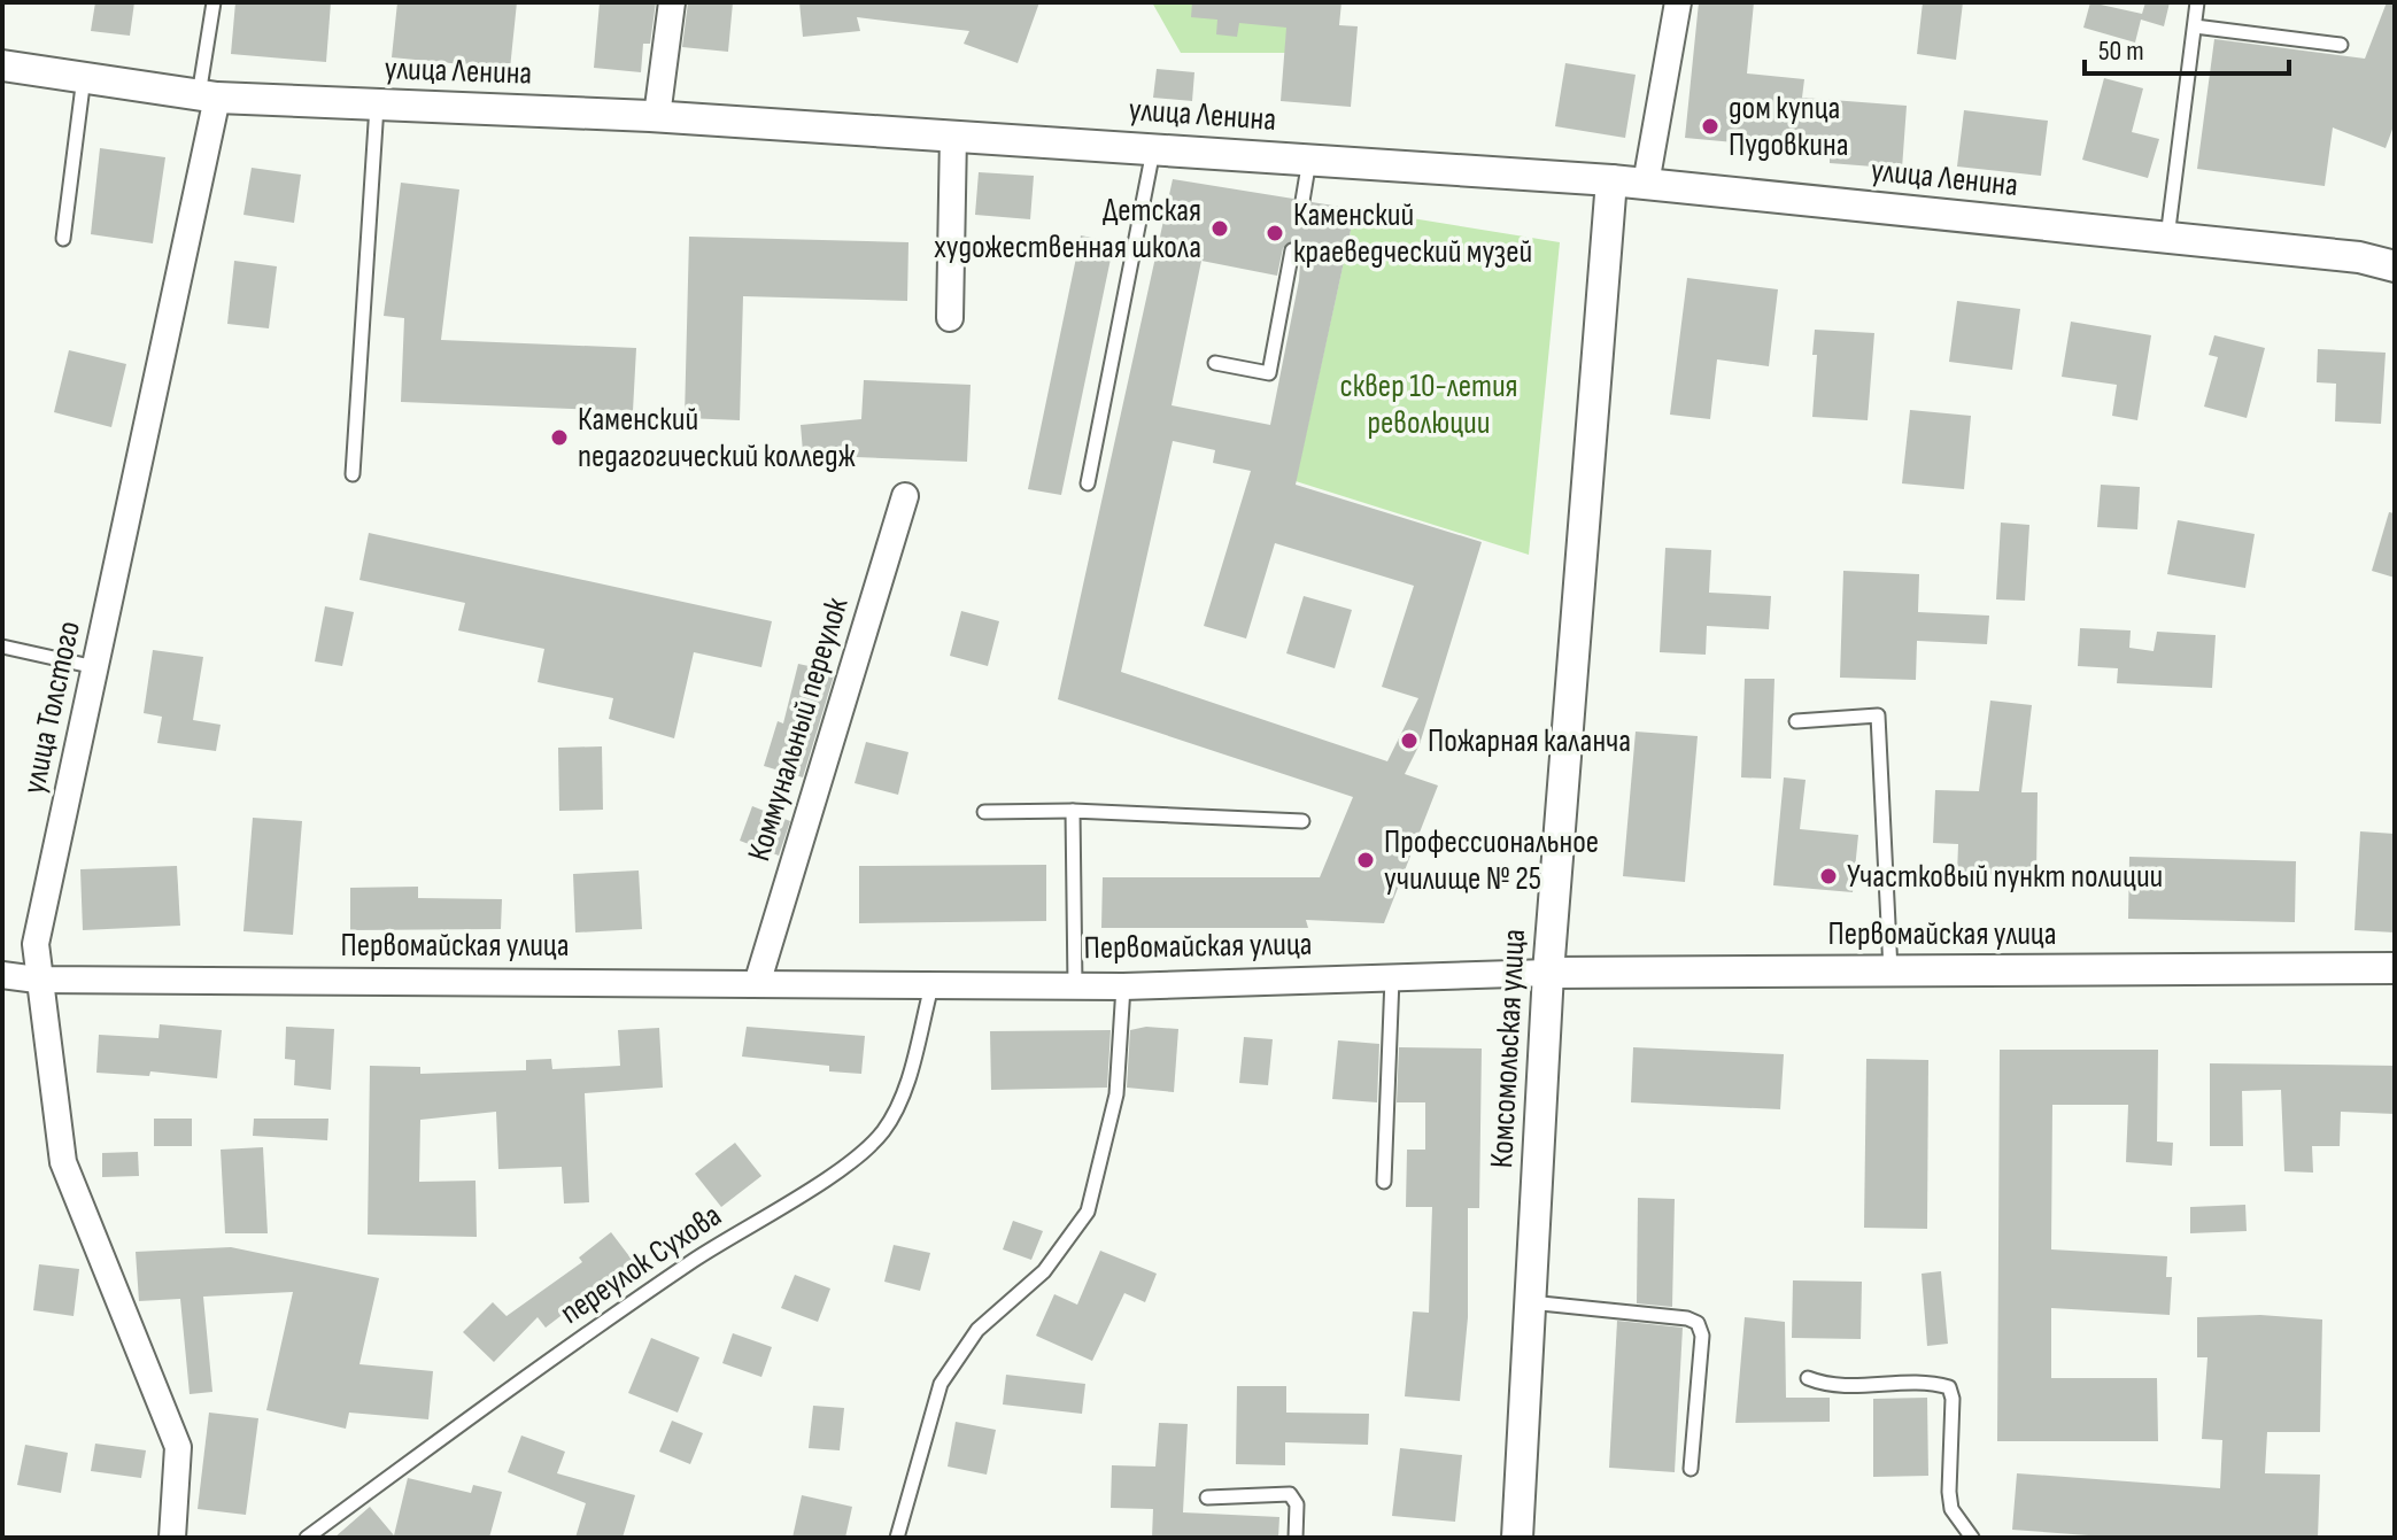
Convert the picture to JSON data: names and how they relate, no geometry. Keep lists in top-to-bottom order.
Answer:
{
  "streets": {
    "street": [
      "улица Ленина",
      "улица Толстого",
      "Коммунальный переулок",
      "Первомайская улица",
      "Комсомольская улица"
    ],
    "lane": ["переулок Сухова"]
  },
  "crossings": [
    ["улица Ленина", "улица Толстого"],
    ["улица Ленина", "Комсомольская улица"],
    ["улица Толстого", "Первомайская улица"],
    ["Коммунальный переулок", "Первомайская улица"],
    ["Первомайская улица", "Комсомольская улица"],
    ["Первомайская улица", "переулок Сухова"]
  ],
  "parks": ["сквер 10-летия революции"],
  "places": [
    "дом купца Пудовкина",
    "Детская художественная школа",
    "Каменский краеведческий музей",
    "Каменский педагогический колледж",
    "Пожарная каланча",
    "Профессиональное училище № 25",
    "Участковый пункт полиции"
  ],
  "scale_bar": "50 m"
}
